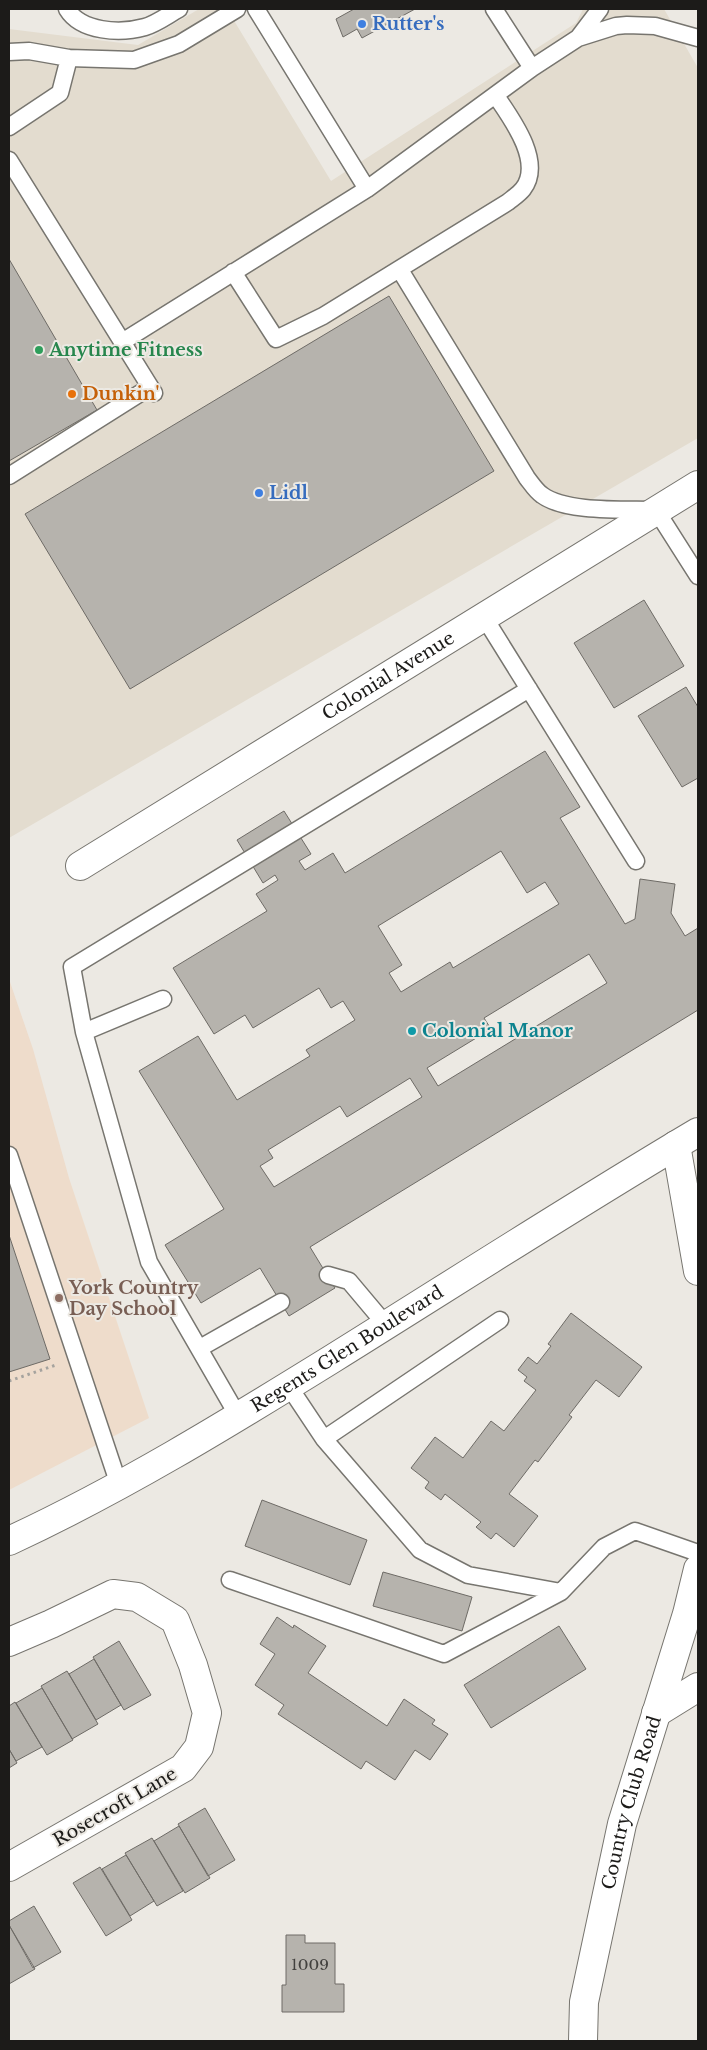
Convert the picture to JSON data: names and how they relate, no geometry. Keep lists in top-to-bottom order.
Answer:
{
  "streets": {
    "street": [
      "Colonial Avenue",
      "Regents Glen Boulevard",
      "Country Club Road",
      "Rosecroft Lane"
    ]
  },
  "places": [
    "Rutter's",
    "Anytime Fitness",
    "Dunkin'",
    "Lidl",
    "Colonial Manor",
    "York Country Day School"
  ],
  "house_numbers": ["1009"]
}
